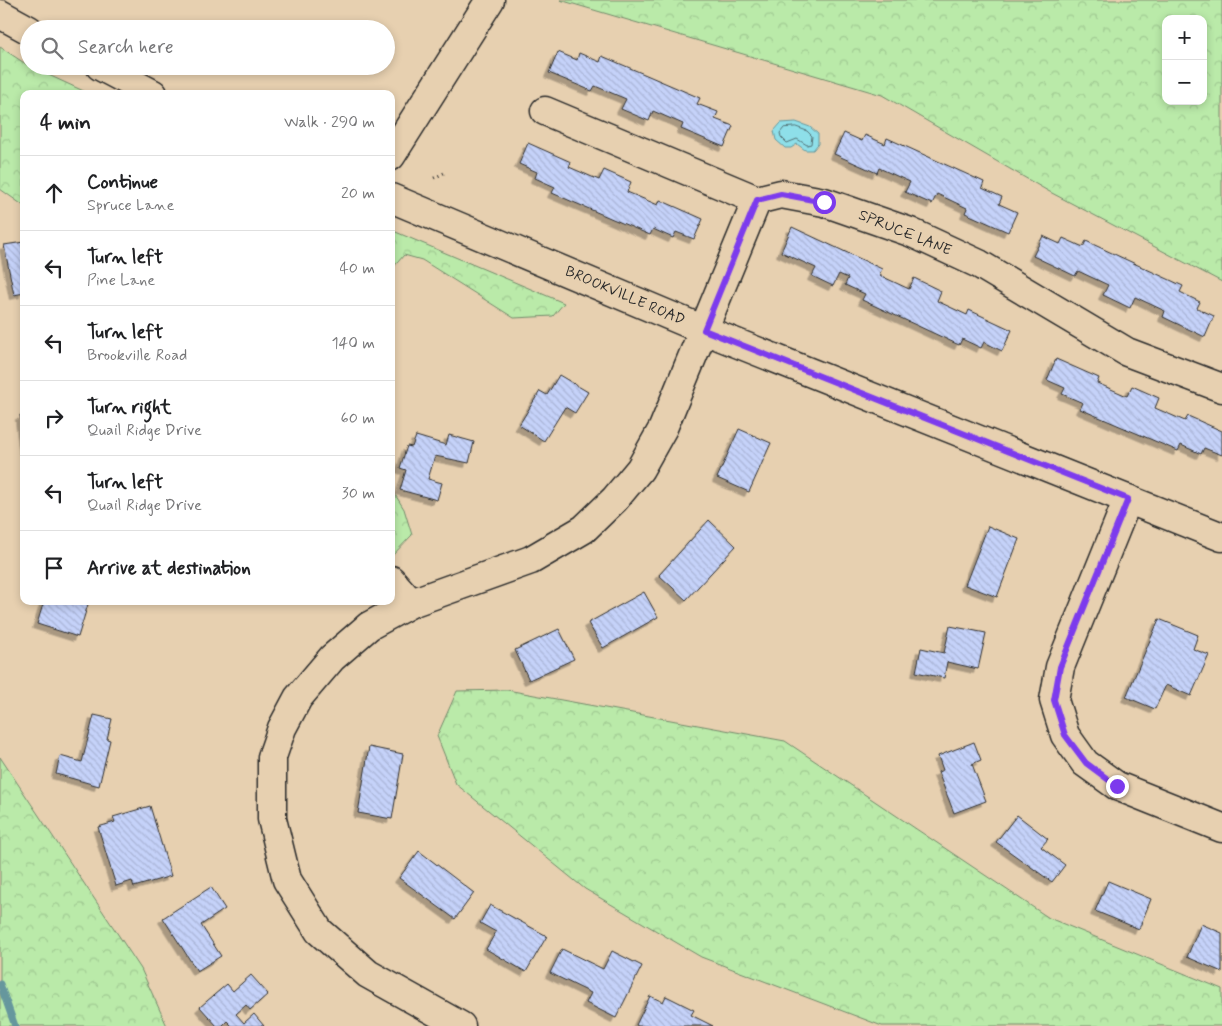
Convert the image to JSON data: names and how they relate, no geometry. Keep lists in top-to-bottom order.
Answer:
{
  "streets": {
    "street": ["SPRUCE LANE", "BROOKVILLE ROAD"]
  },
  "page": {
    "map_buttons": ["+", "−"],
    "search": "Search here",
    "heading": ["4 min", "Walk · 290 m"],
    "list": [
      ["Continue", "Spruce Lane", "20 m"],
      ["Turn left", "Pine Lane", "40 m"],
      ["Turn left", "Brookville Road", "140 m"],
      ["Turn right", "Quail Ridge Drive", "60 m"],
      ["Turn left", "Quail Ridge Drive", "30 m"],
      "Arrive at destination"
    ]
  }
}
